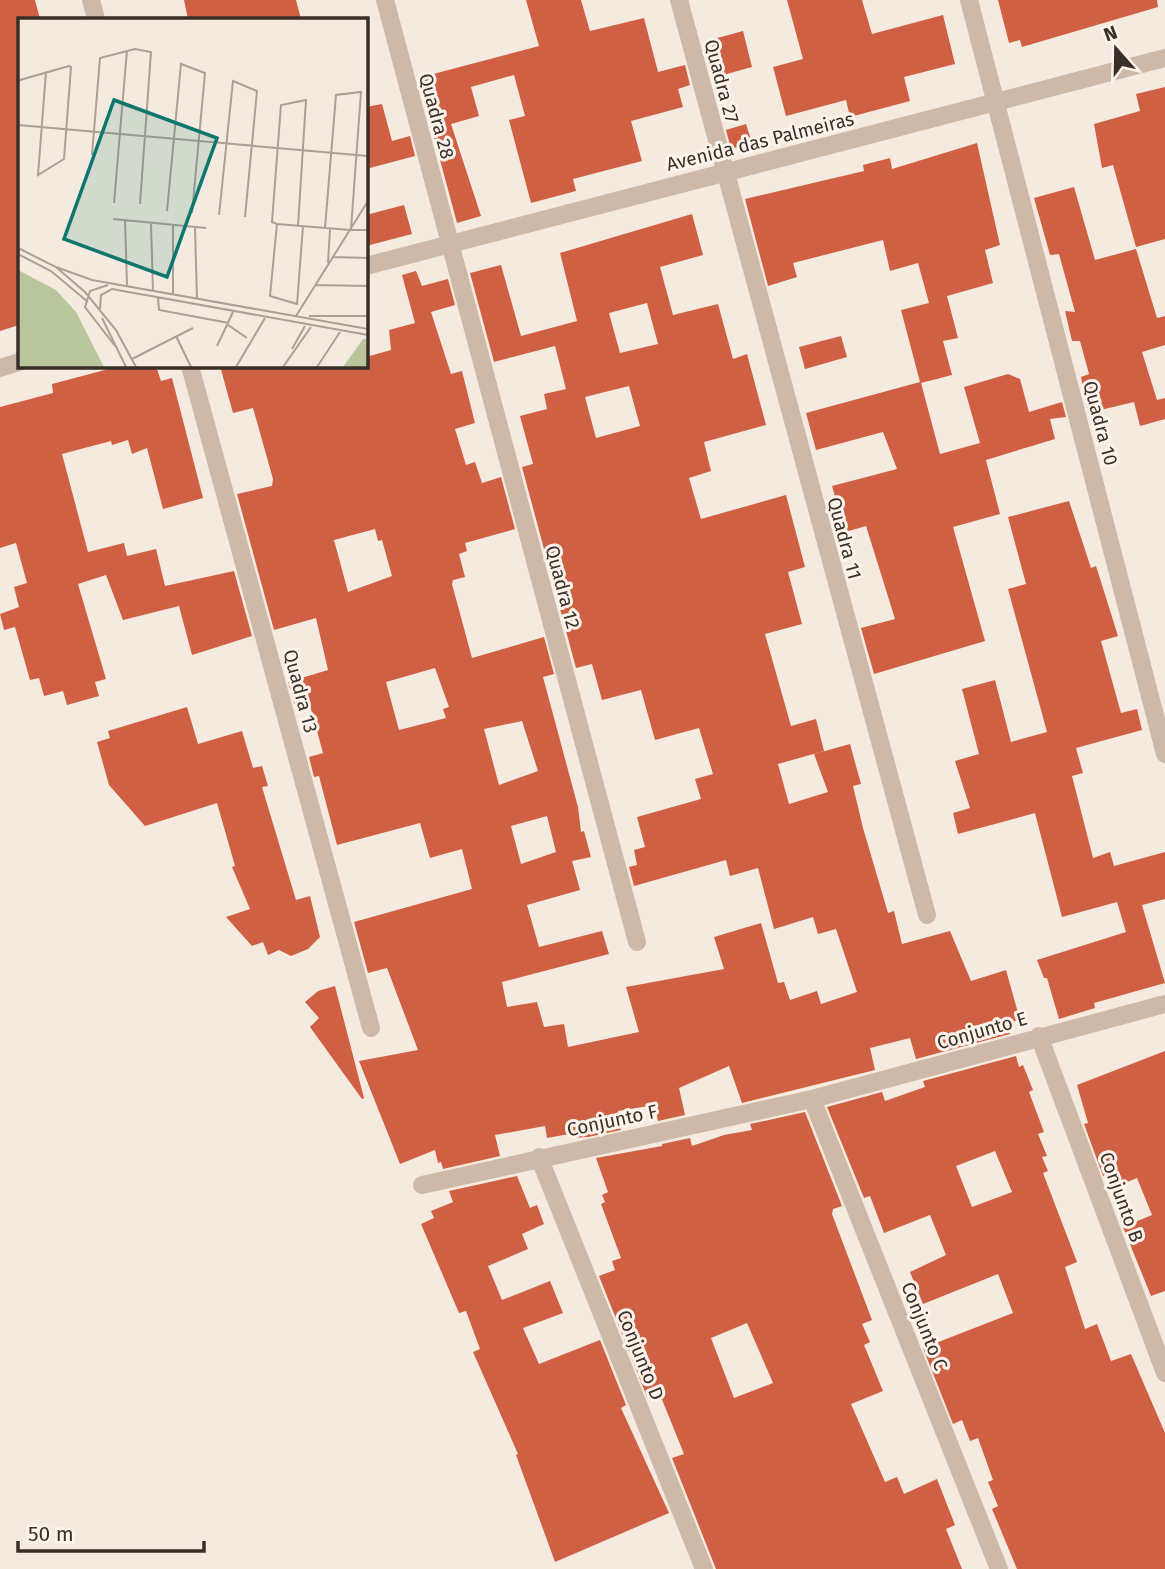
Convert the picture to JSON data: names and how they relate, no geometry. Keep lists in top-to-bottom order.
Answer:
{
  "streets": {
    "street": [
      "Quadra 27",
      "Quadra 28",
      "Avenida das Palmeiras",
      "Quadra 10",
      "Quadra 11",
      "Quadra 12",
      "Quadra 13",
      "Conjunto E",
      "Conjunto F",
      "Conjunto B",
      "Conjunto C",
      "Conjunto D"
    ]
  },
  "crossings": [
    ["Quadra 27", "Avenida das Palmeiras"],
    ["Quadra 27", "Quadra 11"],
    ["Quadra 28", "Avenida das Palmeiras"],
    ["Quadra 28", "Quadra 12"],
    ["Avenida das Palmeiras", "Quadra 10"],
    ["Avenida das Palmeiras", "Quadra 11"],
    ["Avenida das Palmeiras", "Quadra 12"],
    ["Conjunto E", "Conjunto F"],
    ["Conjunto E", "Conjunto B"],
    ["Conjunto E", "Conjunto C"],
    ["Conjunto F", "Conjunto C"],
    ["Conjunto F", "Conjunto D"]
  ],
  "scale_bar": "50 m",
  "north": "top"
}
